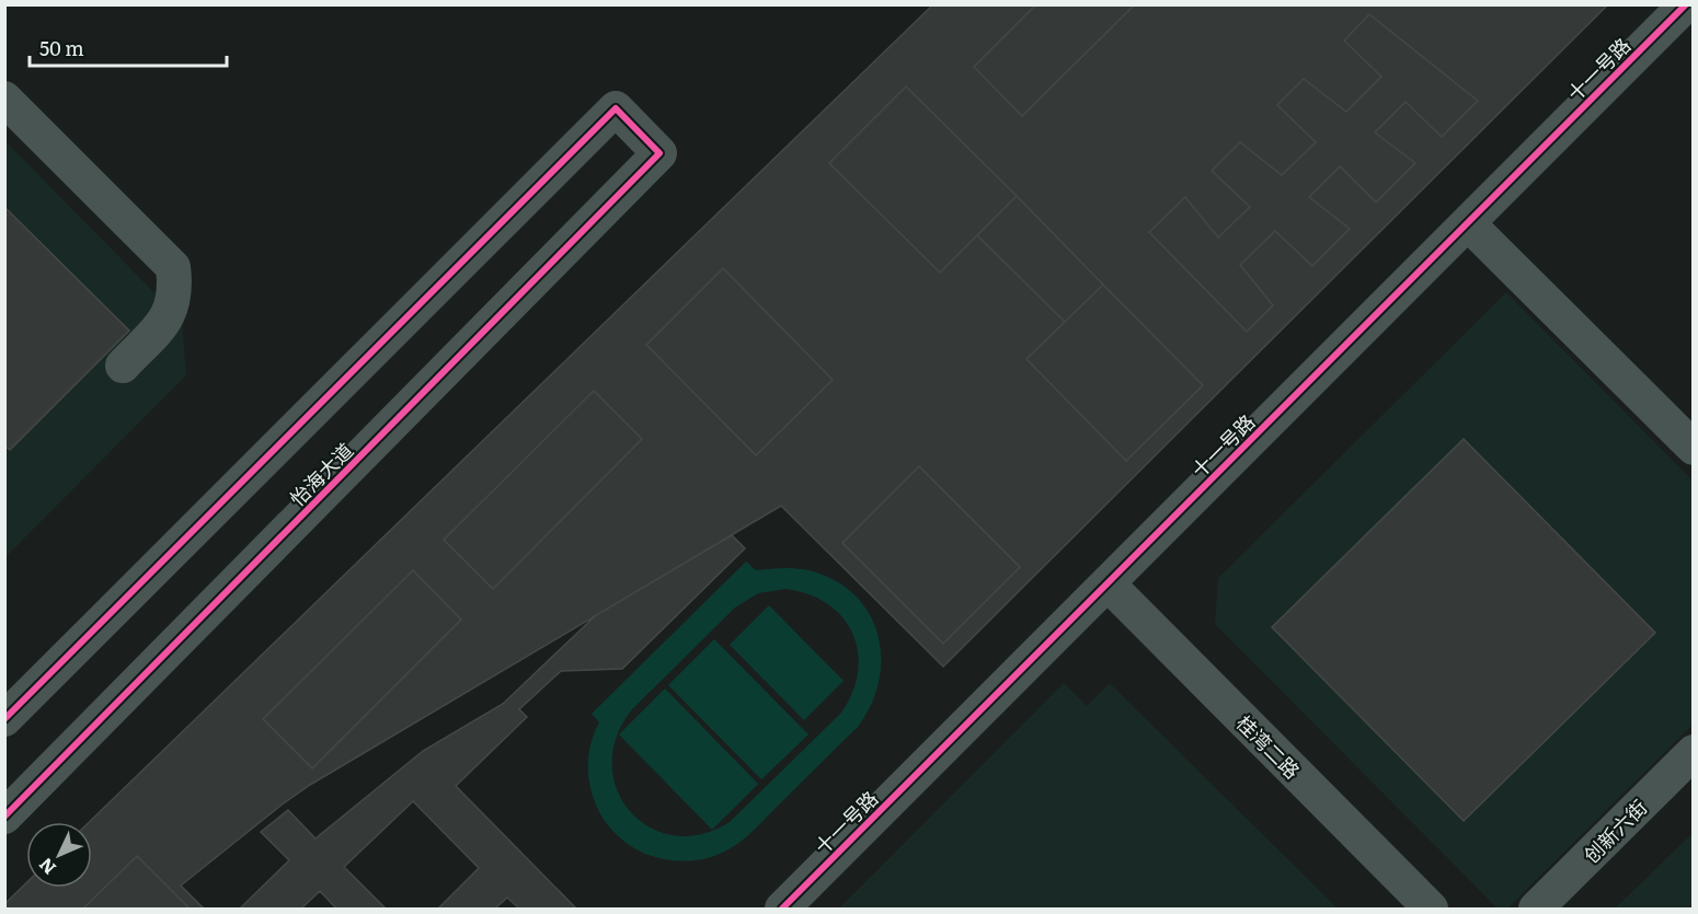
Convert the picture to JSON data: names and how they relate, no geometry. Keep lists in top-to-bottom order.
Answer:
{
  "streets": {
    "street": [
      "十一号路",
      "怡海大道",
      "桂湾二路",
      "创新六街"
    ]
  },
  "crossings": [
    ["十一号路", "桂湾二路"]
  ],
  "scale_bar": "50 m",
  "north": "bottom left"
}
